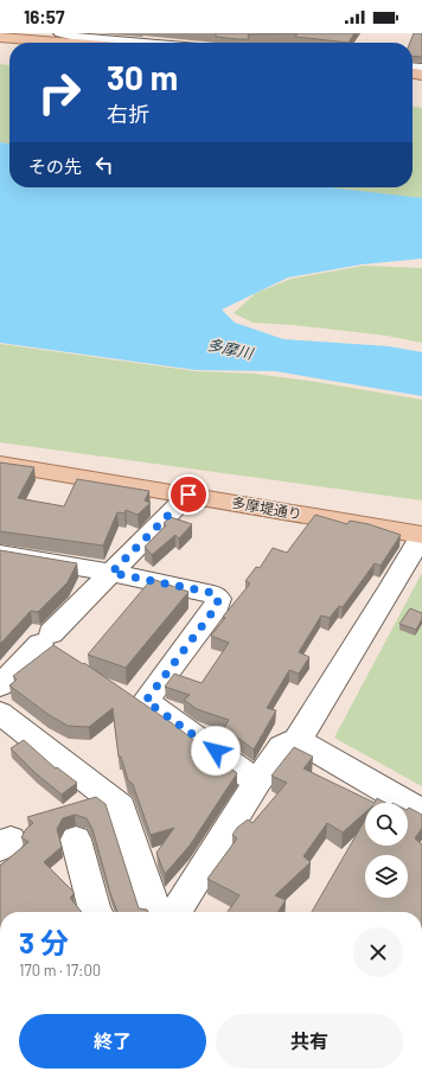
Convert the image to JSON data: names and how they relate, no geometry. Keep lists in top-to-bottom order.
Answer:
{
  "streets": {
    "main road": ["多摩堤通り"]
  },
  "water": ["多摩川"],
  "page": {
    "status": "16:57",
    "turn": ["30 m", "右折"],
    "then": "その先",
    "heading": ["3 分", "170 m · 17:00"],
    "buttons": ["終了", "共有"]
  }
}
